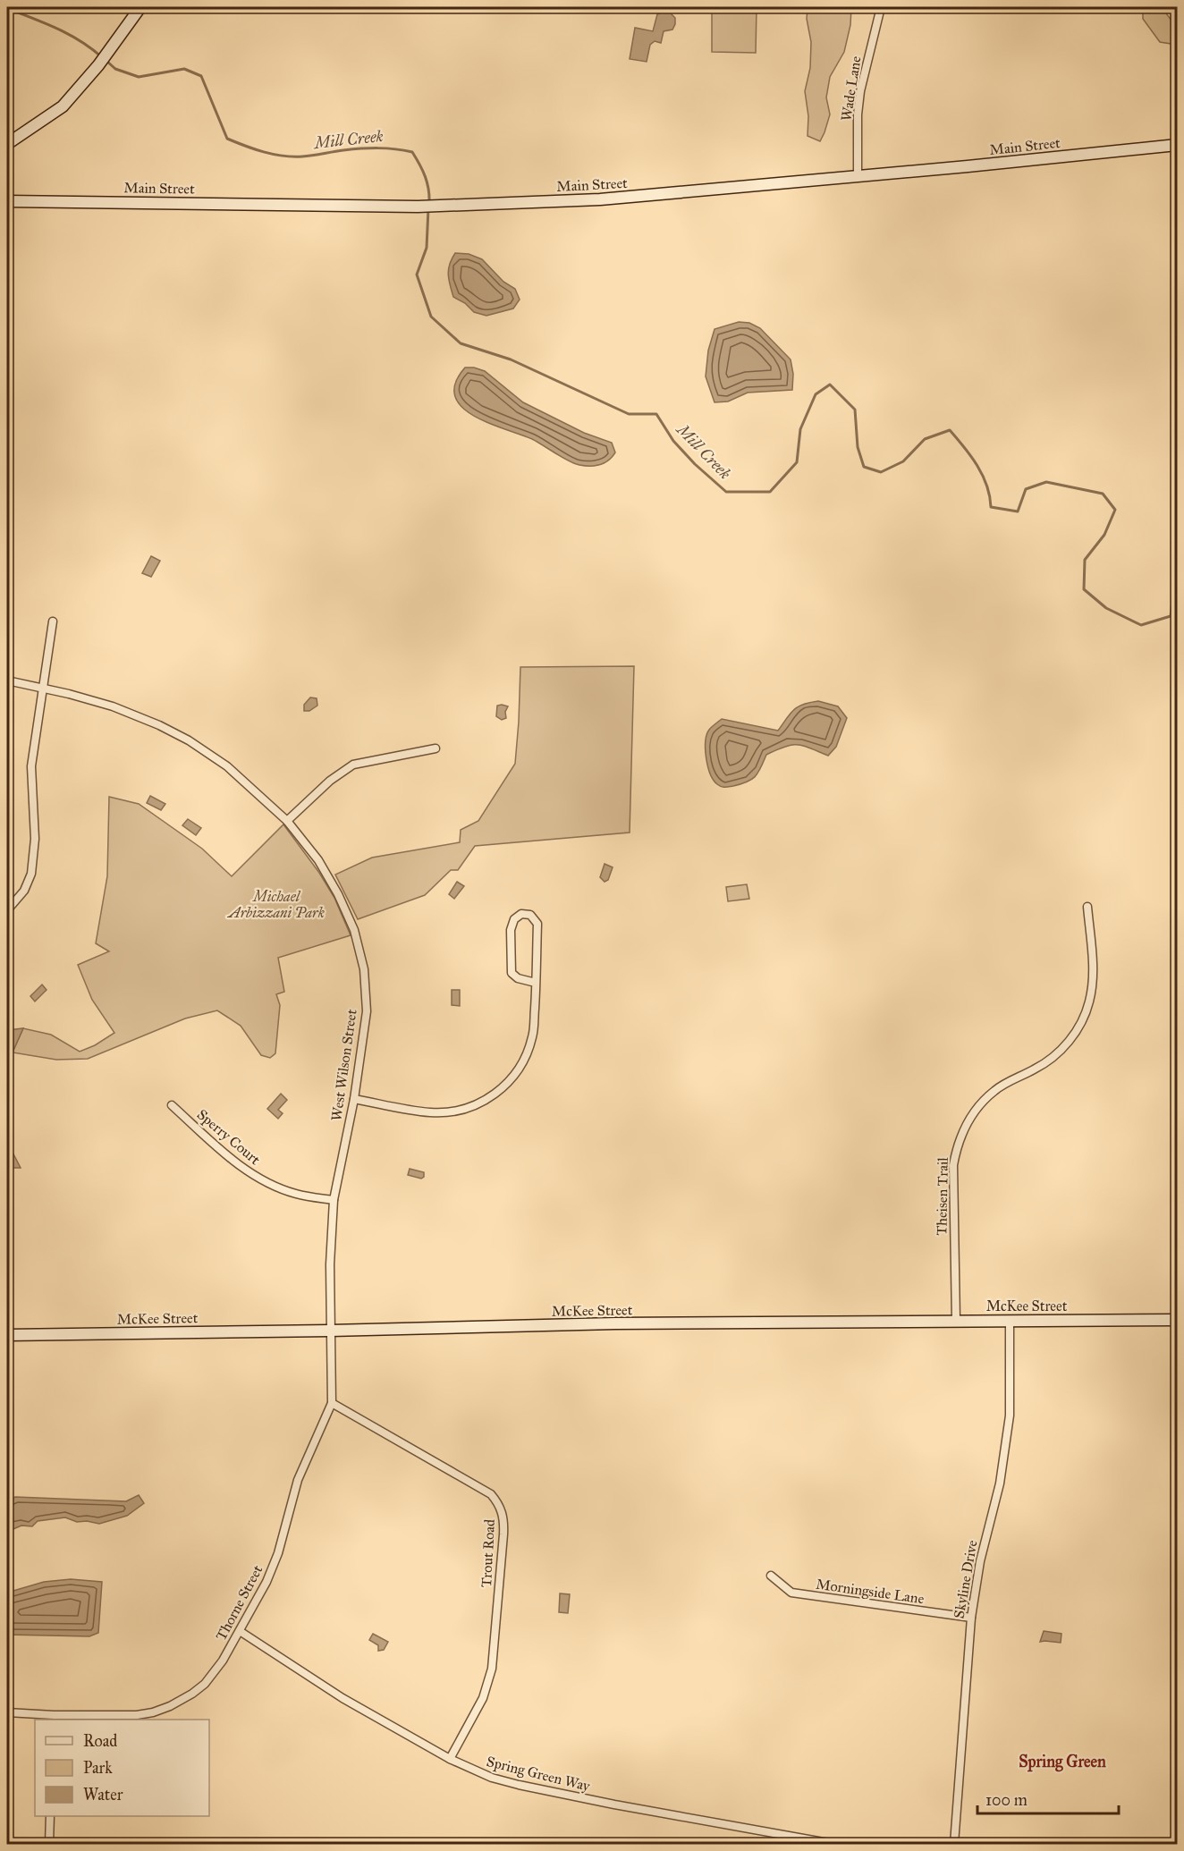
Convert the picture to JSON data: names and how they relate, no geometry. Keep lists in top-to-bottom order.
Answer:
{
  "streets": {
    "street": [
      "Wade Lane",
      "Main Street",
      "West Wilson Street",
      "Sperry Court",
      "Theisen Trail",
      "McKee Street",
      "Trout Road",
      "Skyline Drive",
      "Morningside Lane",
      "Thorne Street",
      "Spring Green Way"
    ]
  },
  "crossings": [
    ["Wade Lane", "Main Street"],
    ["West Wilson Street", "Sperry Court"],
    ["West Wilson Street", "McKee Street"],
    ["West Wilson Street", "Thorne Street"],
    ["Theisen Trail", "McKee Street"],
    ["McKee Street", "Skyline Drive"],
    ["McKee Street", "Thorne Street"],
    ["Trout Road", "Thorne Street"],
    ["Trout Road", "Spring Green Way"],
    ["Skyline Drive", "Morningside Lane"],
    ["Thorne Street", "Spring Green Way"]
  ],
  "districts": ["Spring Green"],
  "water": ["Mill Creek"],
  "parks": ["Michael Arbizzani Park"],
  "legend": ["Road", "Park", "Water"],
  "scale_bar": "100 m"
}
